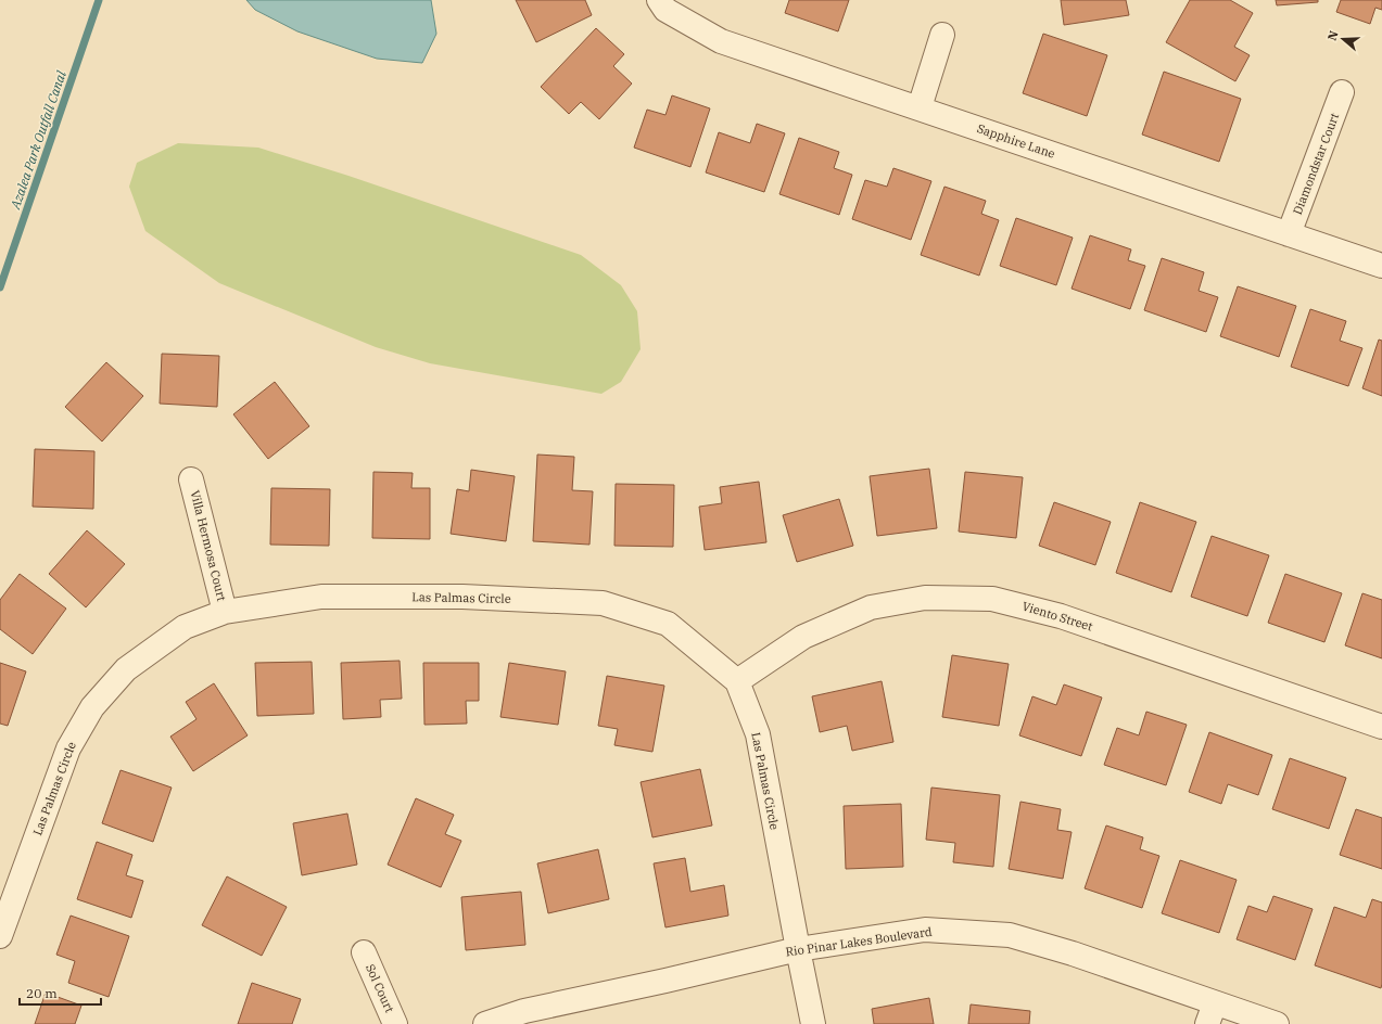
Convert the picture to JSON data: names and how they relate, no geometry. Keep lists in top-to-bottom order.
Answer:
{
  "streets": {
    "street": [
      "Sapphire Lane",
      "Diamondstar Court",
      "Villa Hermosa Court",
      "Las Palmas Circle",
      "Viento Street",
      "Rio Pinar Lakes Boulevard",
      "Sol Court"
    ]
  },
  "crossings": [
    ["Sapphire Lane", "Diamondstar Court"],
    ["Villa Hermosa Court", "Las Palmas Circle"],
    ["Las Palmas Circle", "Viento Street"],
    ["Las Palmas Circle", "Rio Pinar Lakes Boulevard"]
  ],
  "water": ["Azalea Park Outfall Canal"],
  "scale_bar": "20 m",
  "north": "left"
}
